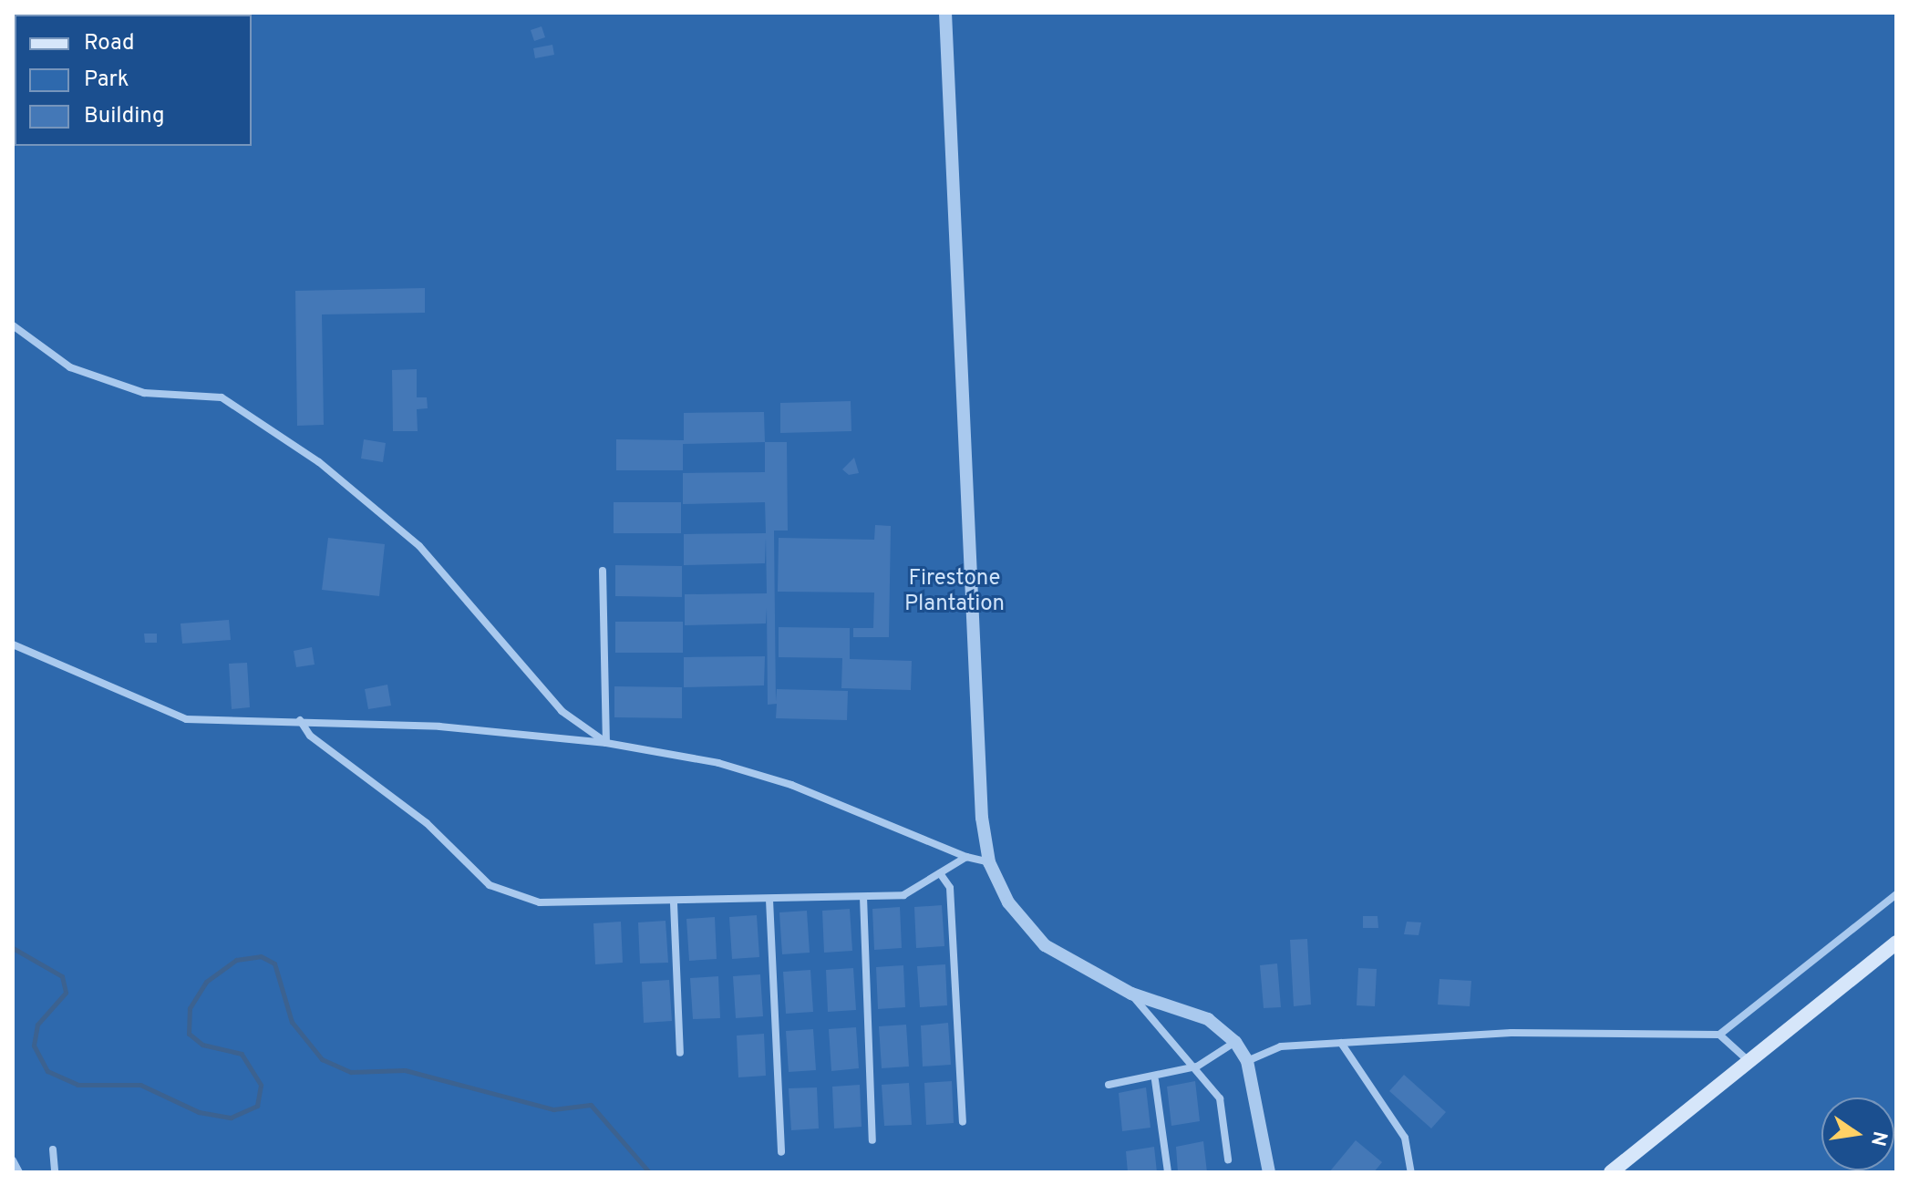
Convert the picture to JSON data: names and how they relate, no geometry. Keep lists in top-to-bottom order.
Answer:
{
  "parks": ["Firestone Plantation"],
  "legend": ["Road", "Park", "Building"],
  "north": "right"
}
